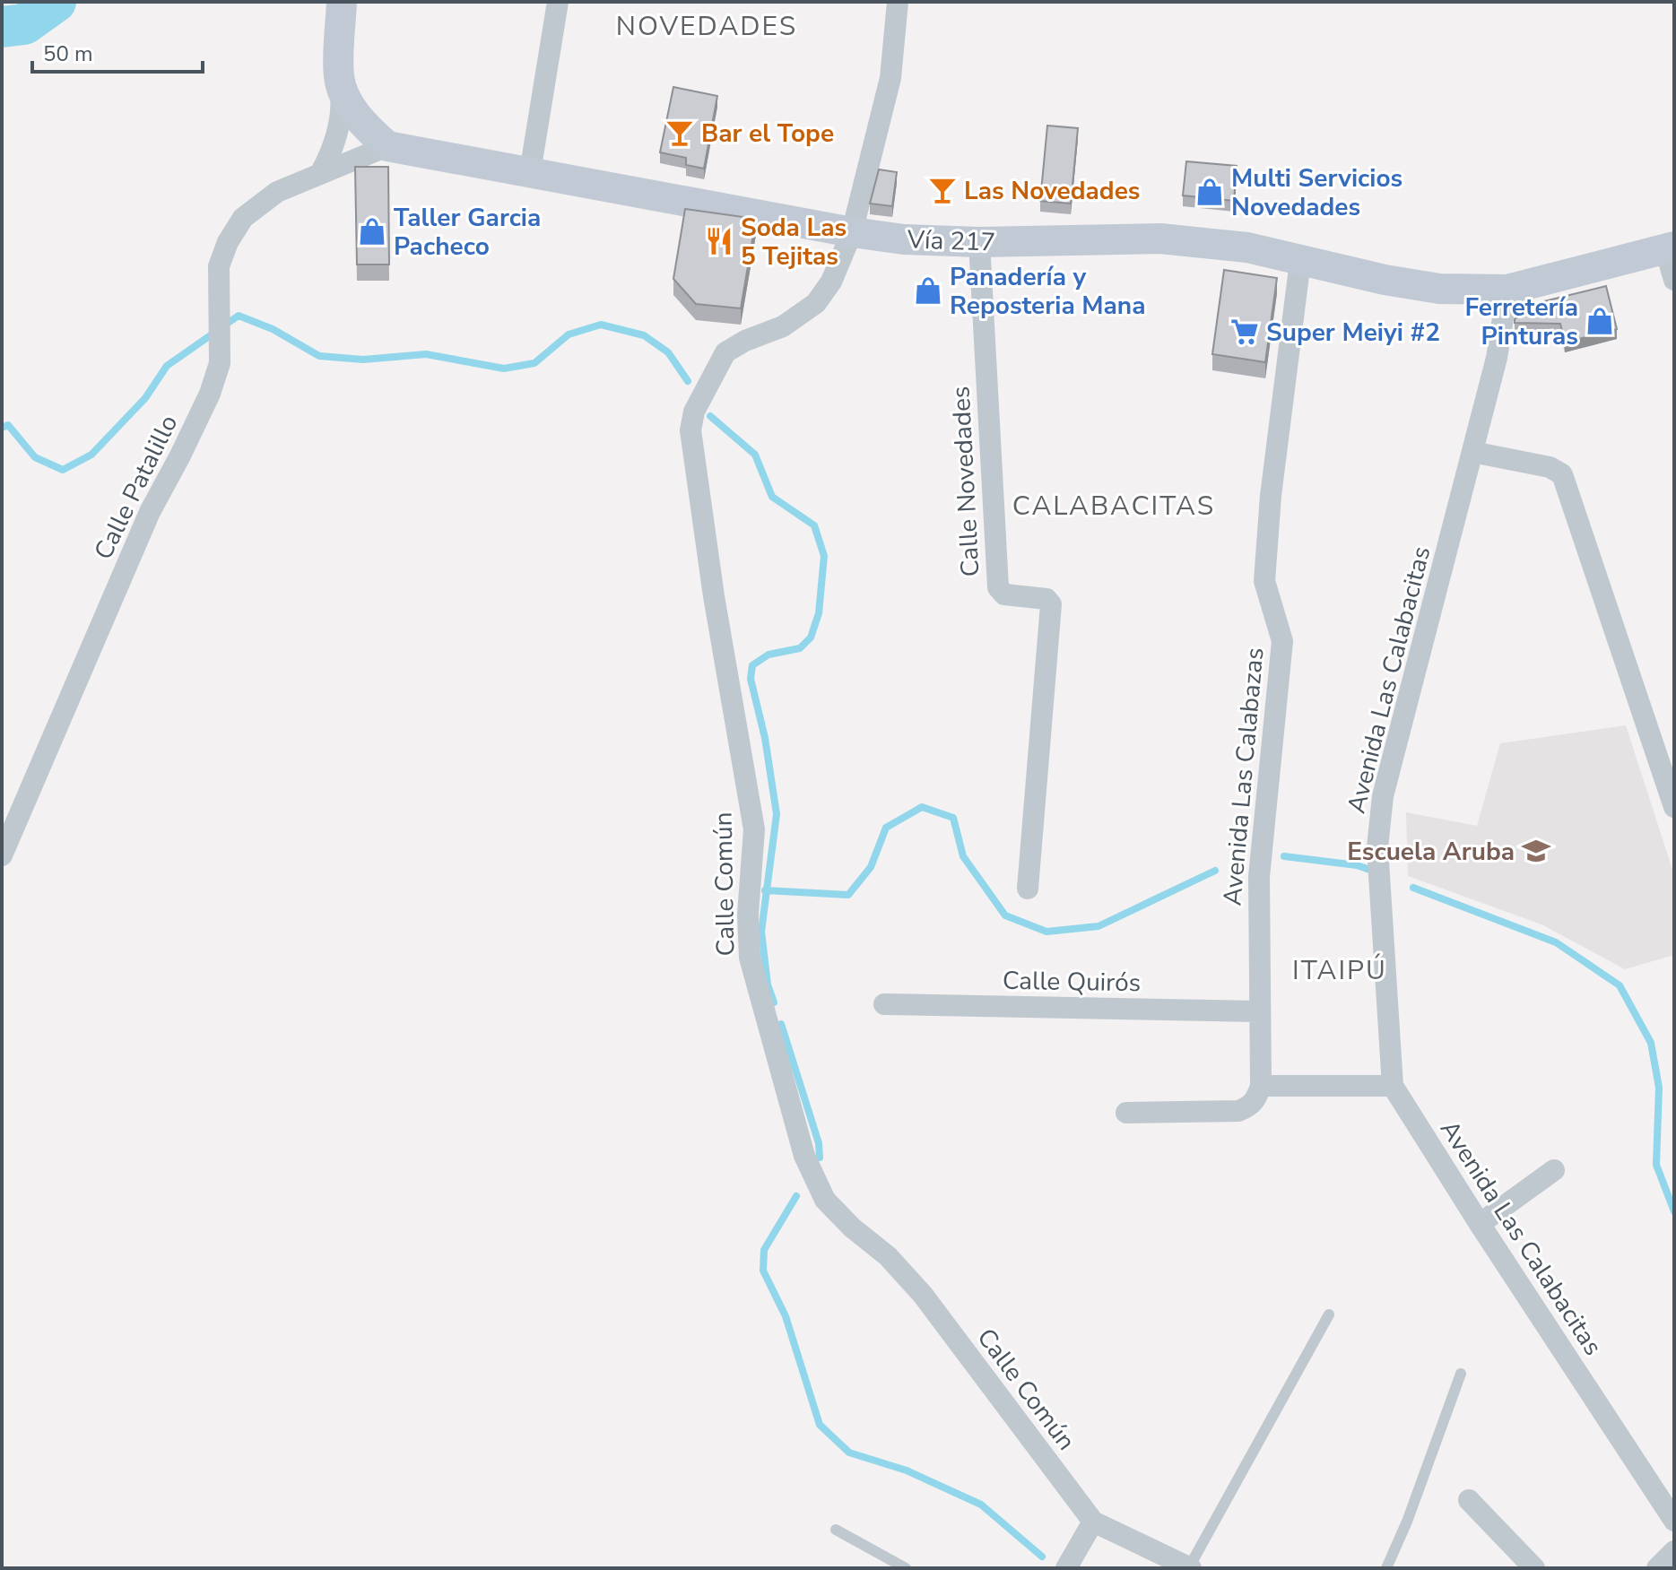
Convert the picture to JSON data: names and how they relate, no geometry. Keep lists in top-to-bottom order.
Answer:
{
  "streets": {
    "main road": ["Vía 217"],
    "street": [
      "Calle Novedades",
      "Calle Patalillo",
      "Avenida Las Calabacitas",
      "Avenida Las Calabazas",
      "Calle Común",
      "Calle Quirós"
    ]
  },
  "crossings": [
    ["Vía 217", "Calle Novedades"],
    ["Vía 217", "Calle Patalillo"],
    ["Vía 217", "Avenida Las Calabacitas"],
    ["Vía 217", "Avenida Las Calabazas"],
    ["Vía 217", "Calle Común"],
    ["Avenida Las Calabazas", "Calle Quirós"]
  ],
  "districts": ["NOVEDADES", "CALABACITAS", "ITAIPÚ"],
  "places": {
    "bar": ["Bar el Tope", "Las Novedades"],
    "shop": [
      "Multi Servicios Novedades",
      "Taller Garcia Pacheco",
      "Panadería y Reposteria Mana",
      "Ferretería Pinturas"
    ],
    "restaurant": ["Soda Las 5 Tejitas"],
    "supermarket": ["Super Meiyi #2"],
    "school or university": ["Escuela Aruba"]
  },
  "scale_bar": "50 m"
}
